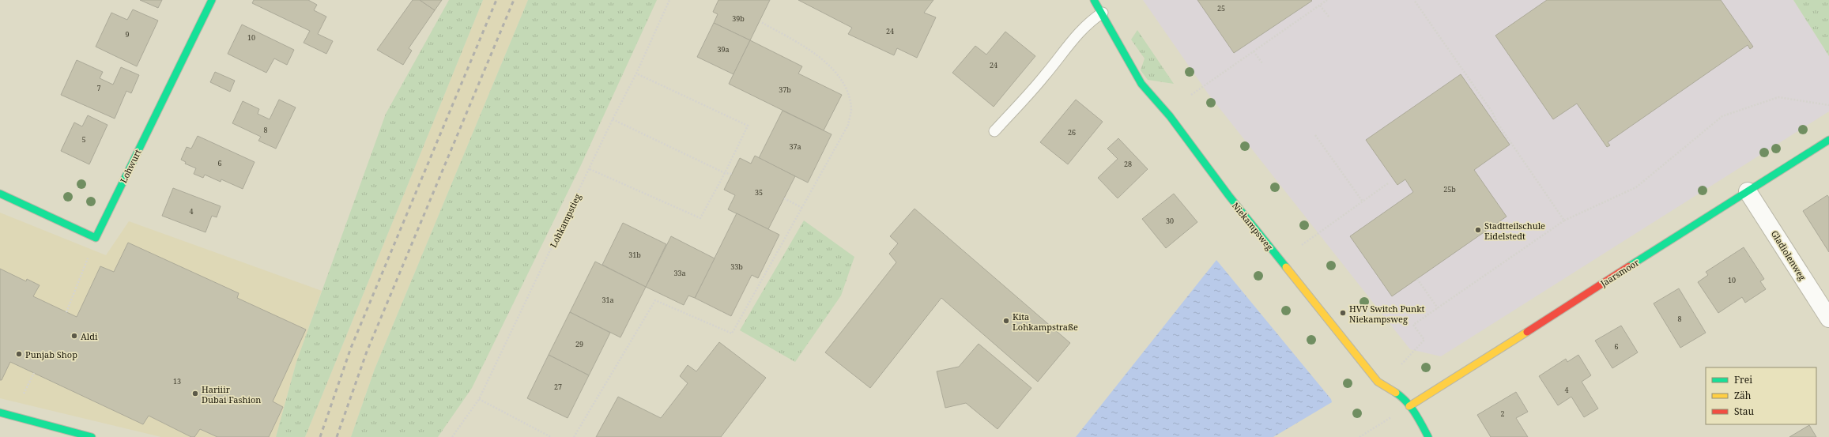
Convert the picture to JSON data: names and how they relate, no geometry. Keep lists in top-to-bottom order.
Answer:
{
  "streets": {
    "street": [
      "Lohwurt",
      "Niekampsweg",
      "Gladiolenweg",
      "Jaarsmoor"
    ],
    "path": ["Lohkampstieg"]
  },
  "crossings": [
    ["Niekampsweg", "Jaarsmoor"],
    ["Gladiolenweg", "Jaarsmoor"]
  ],
  "places": [
    "Stadtteilschule Eidelstedt",
    "HVV Switch Punkt Niekampsweg",
    "Kita Lohkampstraße",
    "Aldi",
    "Punjab Shop",
    "Hariiir Dubai Fashion"
  ],
  "house_numbers": [
    "25",
    "39b",
    "24",
    "9",
    "10",
    "39a",
    "24",
    "7",
    "37b",
    "8",
    "26",
    "5",
    "37a",
    "6",
    "28",
    "25b",
    "35",
    "4",
    "30",
    "31b",
    "33b",
    "33a",
    "10",
    "31a",
    "8",
    "29",
    "6",
    "13",
    "27",
    "4",
    "2"
  ],
  "legend": ["Frei", "Zäh", "Stau"]
}
